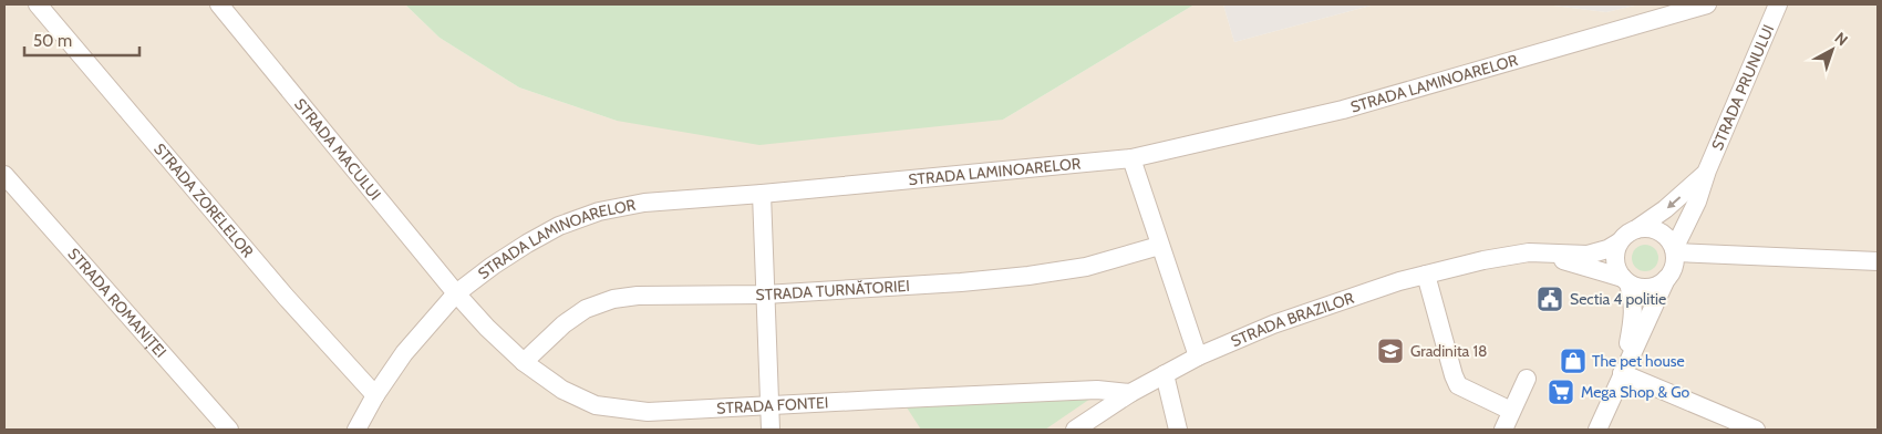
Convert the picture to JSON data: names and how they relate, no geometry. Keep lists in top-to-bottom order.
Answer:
{
  "streets": {
    "street": [
      "STRADA LAMINOARELOR",
      "STRADA PRUNULUI",
      "STRADA MACULUI",
      "STRADA ZORELELOR",
      "STRADA TURNĂTORIEI",
      "STRADA ROMANIȚEI",
      "STRADA BRAZILOR",
      "STRADA FONTEI"
    ]
  },
  "crossings": [
    ["STRADA LAMINOARELOR", "STRADA MACULUI"],
    ["STRADA LAMINOARELOR", "STRADA ZORELELOR"],
    ["STRADA LAMINOARELOR", "STRADA FONTEI"],
    ["STRADA PRUNULUI", "STRADA BRAZILOR"],
    ["STRADA MACULUI", "STRADA FONTEI"],
    ["STRADA TURNĂTORIEI", "STRADA FONTEI"],
    ["STRADA BRAZILOR", "STRADA FONTEI"]
  ],
  "places": {
    "public building": ["Sectia 4 politie"],
    "school or university": ["Gradinita 18"],
    "shop": ["The pet house"],
    "supermarket": ["Mega Shop & Go"]
  },
  "scale_bar": "50 m",
  "north": "top right"
}
